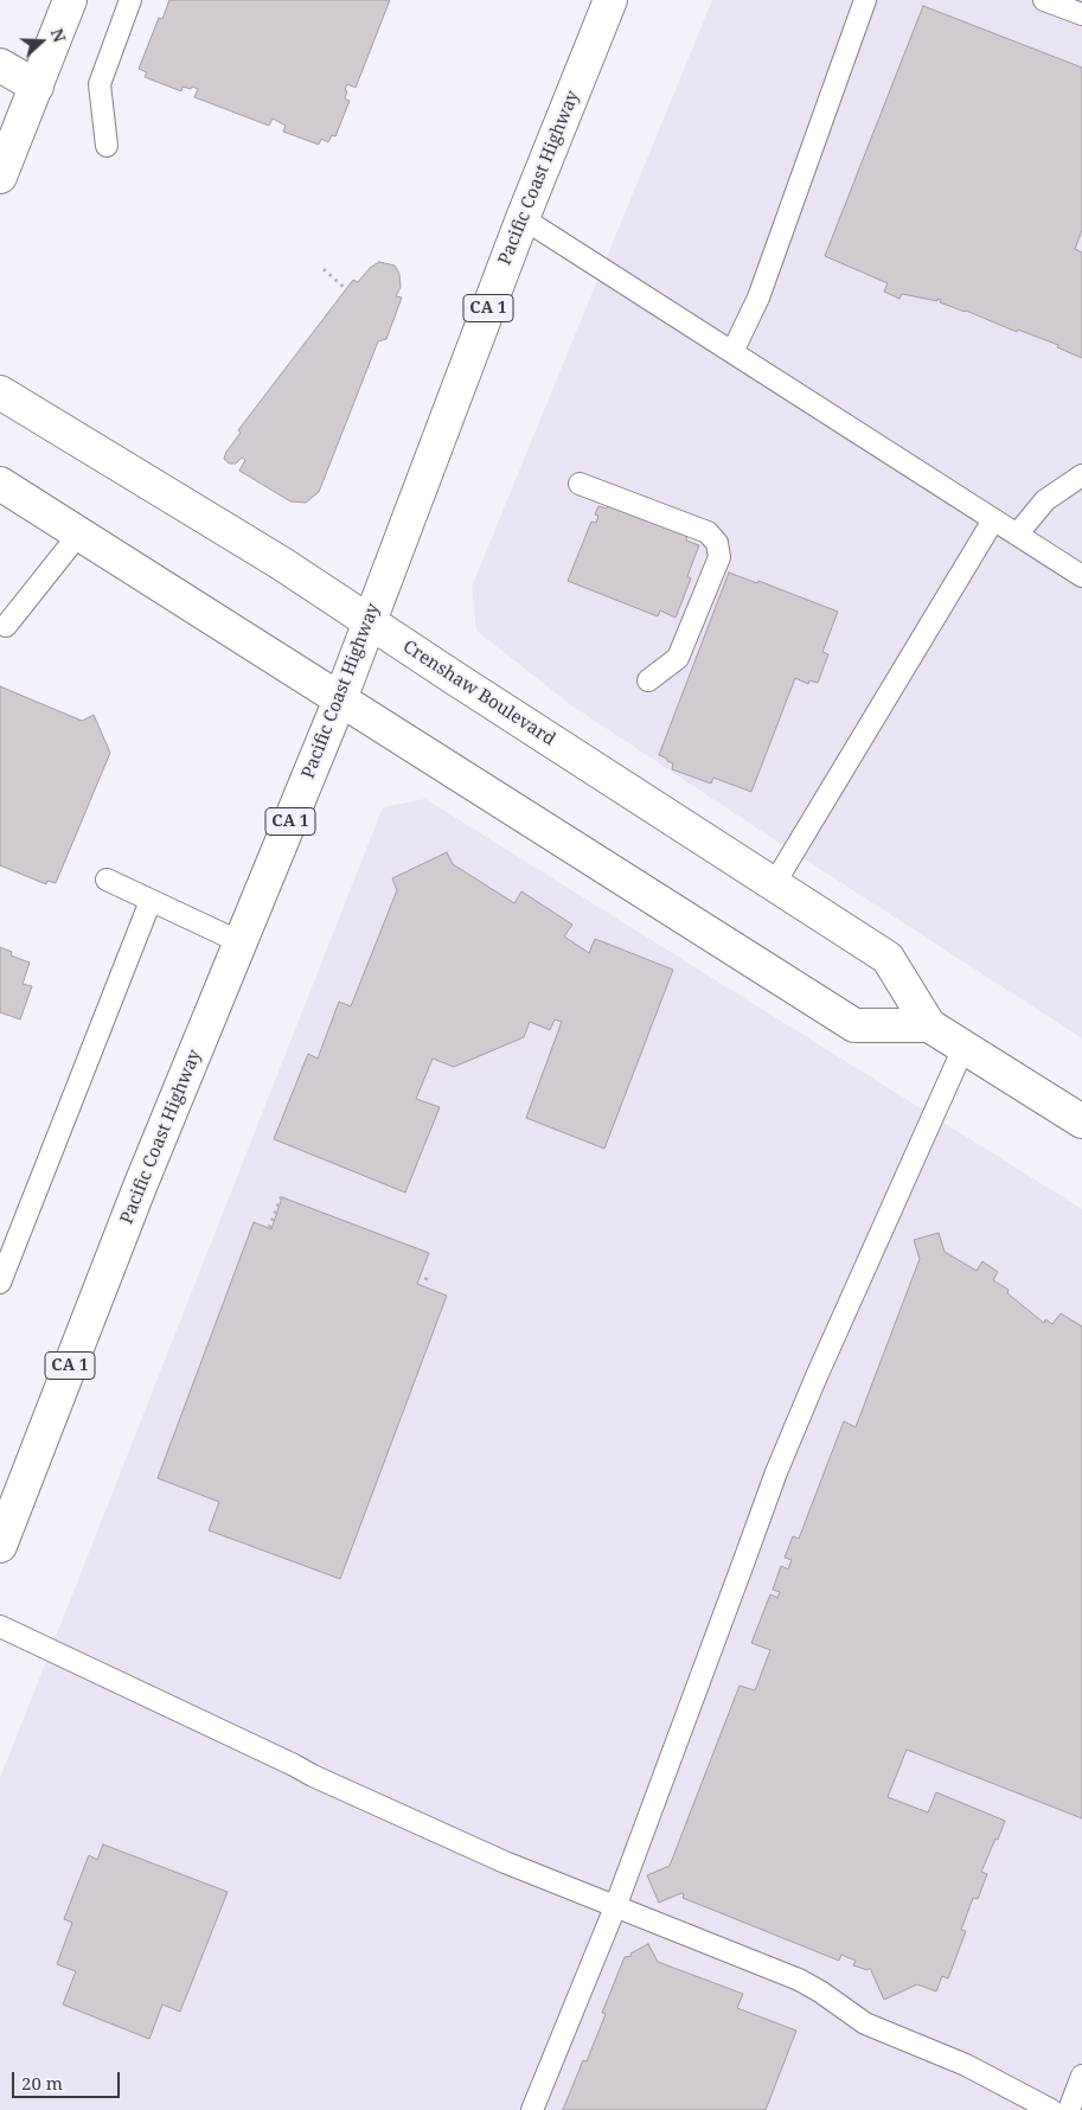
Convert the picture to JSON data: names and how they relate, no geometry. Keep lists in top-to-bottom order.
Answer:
{
  "streets": {
    "main road": ["Pacific Coast Highway", "CA 1", "Crenshaw Boulevard"]
  },
  "crossings": [
    ["Pacific Coast Highway", "Crenshaw Boulevard"]
  ],
  "scale_bar": "20 m",
  "north": "right"
}
